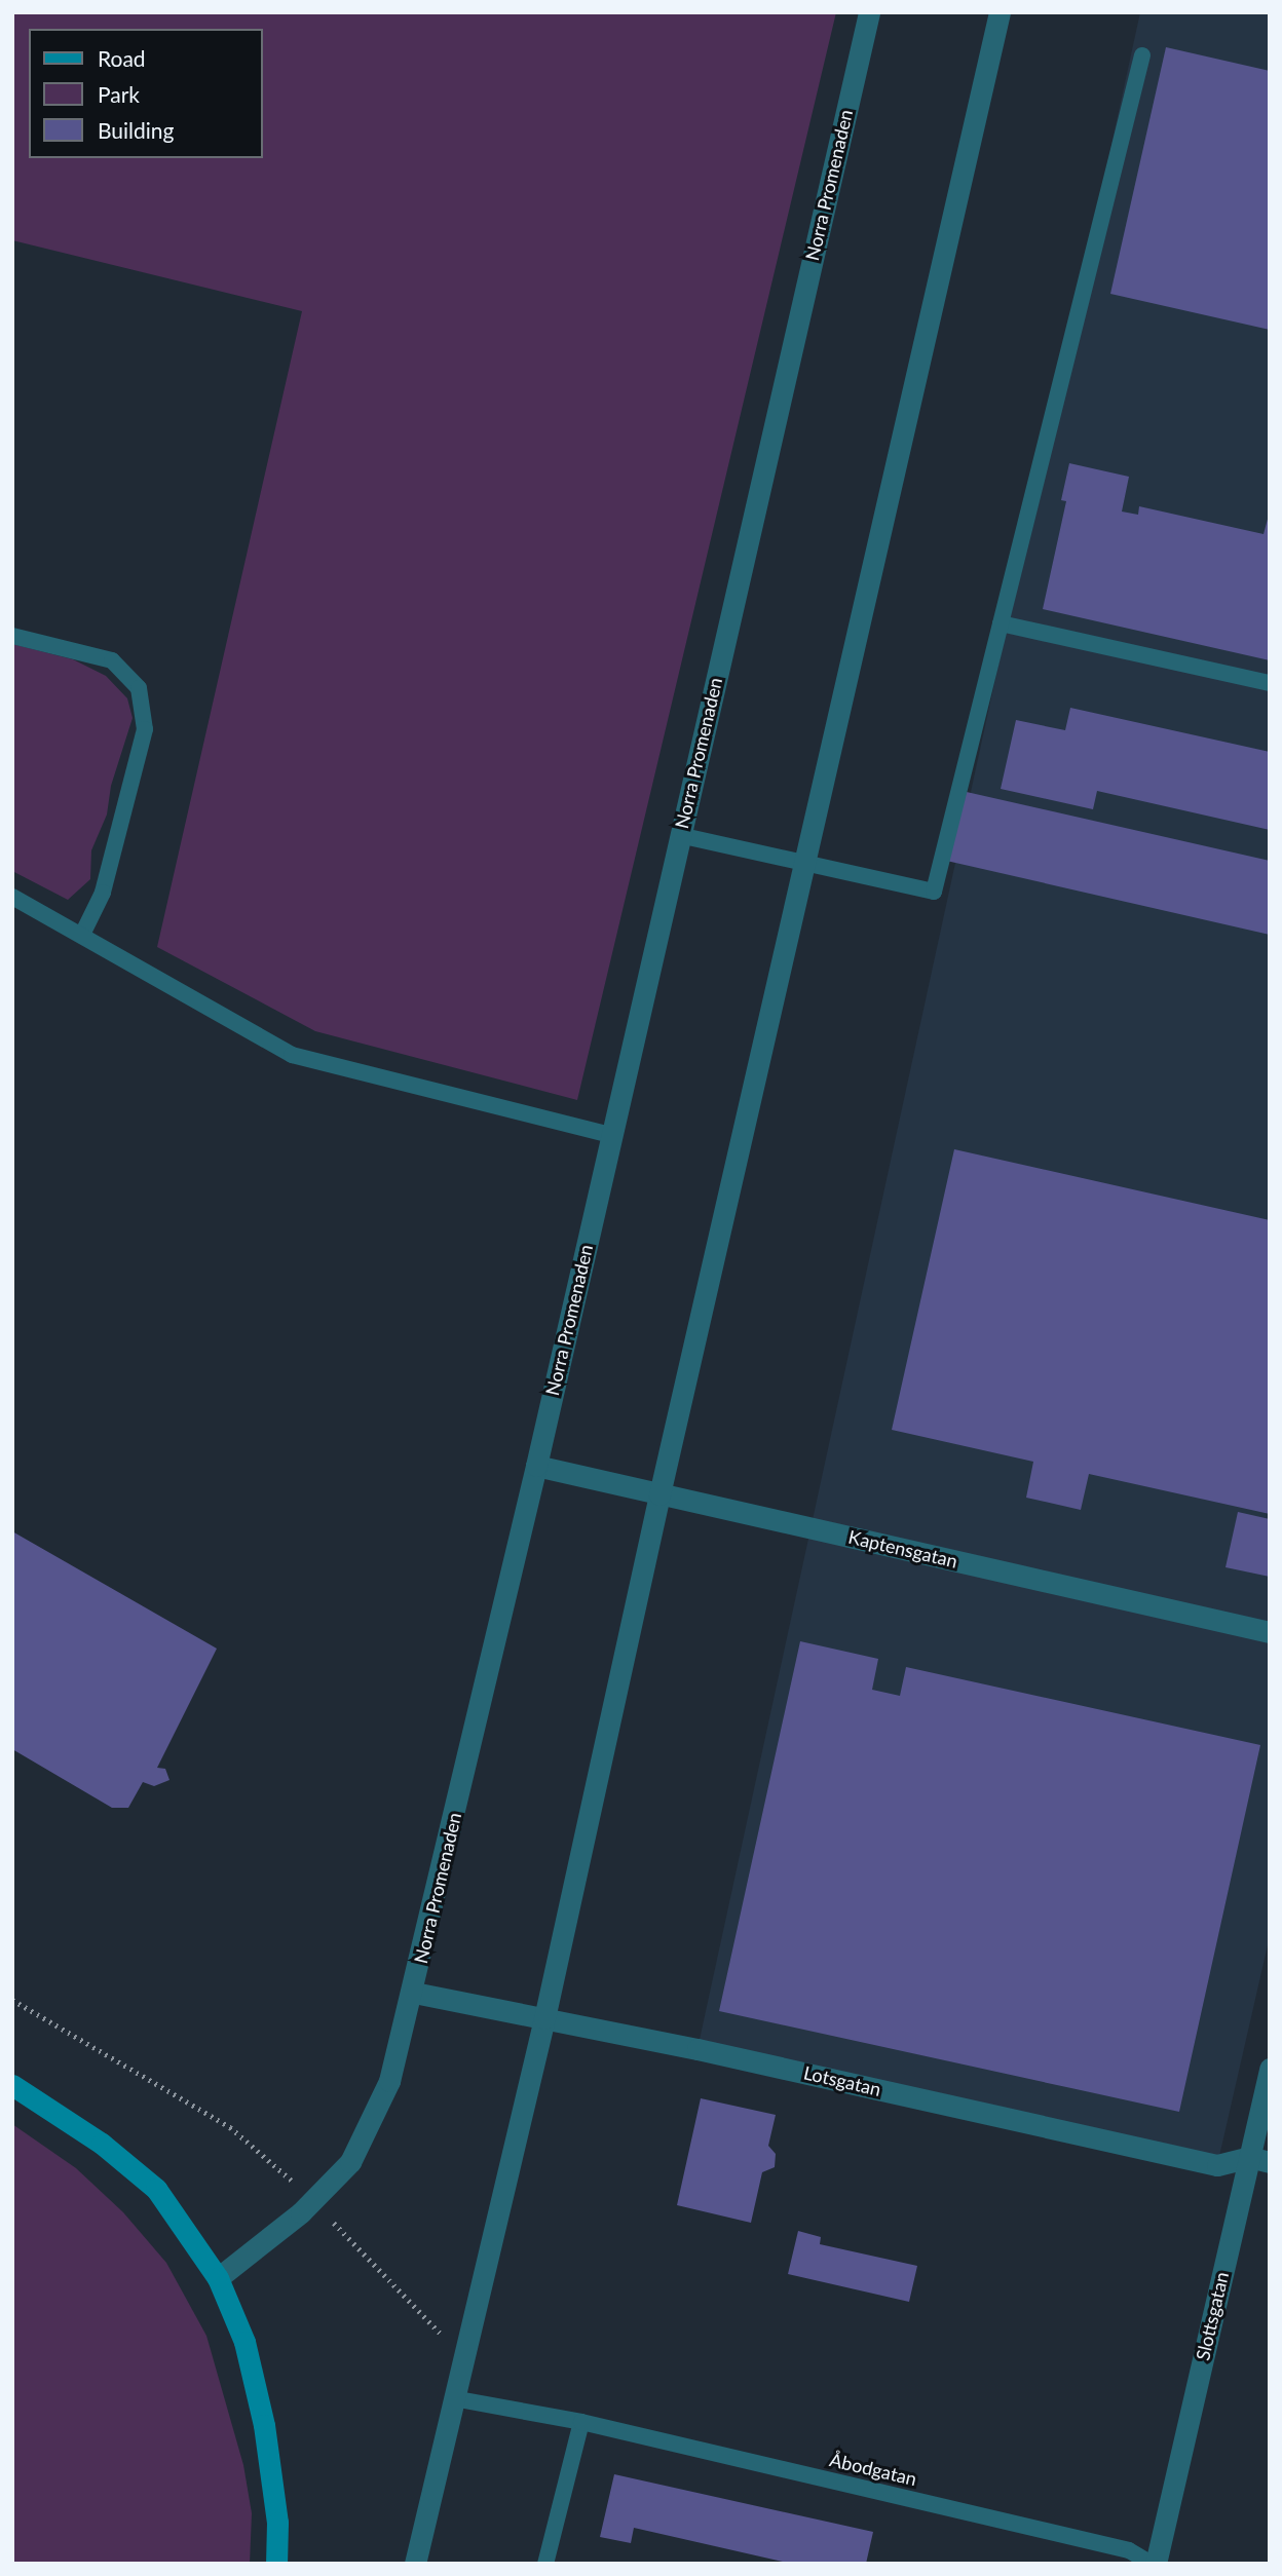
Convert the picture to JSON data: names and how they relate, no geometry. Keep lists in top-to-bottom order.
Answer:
{
  "streets": {
    "street": [
      "Norra Promenaden",
      "Kaptensgatan",
      "Lotsgatan",
      "Slottsgatan"
    ],
    "lane": ["Åbodgatan"]
  },
  "crossings": [
    ["Norra Promenaden", "Kaptensgatan"],
    ["Norra Promenaden", "Lotsgatan"],
    ["Lotsgatan", "Slottsgatan"],
    ["Slottsgatan", "Åbodgatan"]
  ],
  "legend": ["Road", "Park", "Building"]
}
